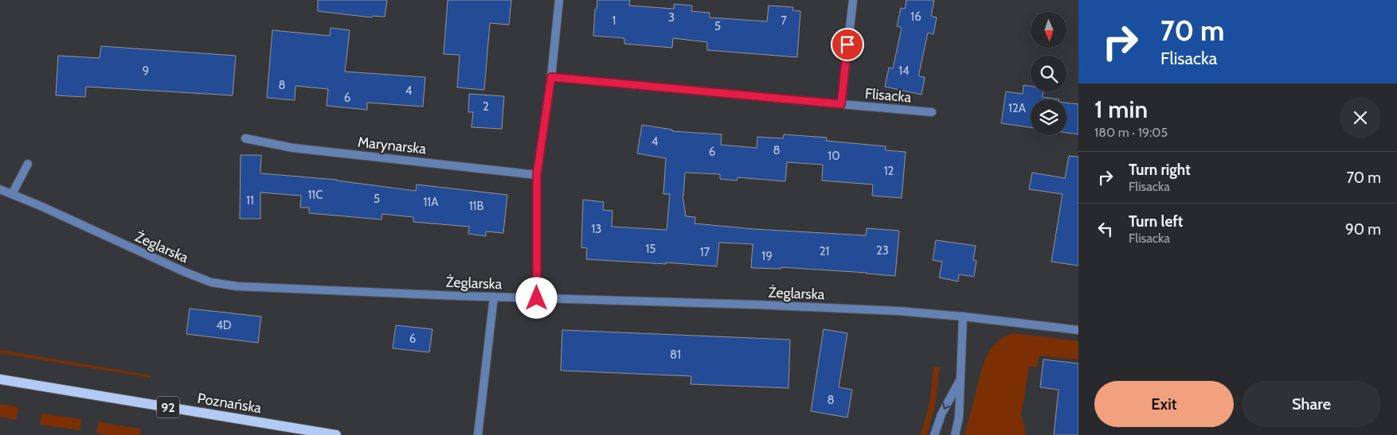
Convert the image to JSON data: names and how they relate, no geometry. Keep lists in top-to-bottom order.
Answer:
{
  "streets": {
    "main road": ["Poznańska", "92"],
    "street": ["Flisacka", "Marynarska", "Żeglarska"]
  },
  "house_numbers": [
    "16",
    "3",
    "1",
    "7",
    "5",
    "9",
    "14",
    "8",
    "4",
    "6",
    "2",
    "12A",
    "4",
    "8",
    "6",
    "10",
    "12",
    "11C",
    "5",
    "11",
    "11A",
    "11B",
    "13",
    "15",
    "23",
    "21",
    "17",
    "19",
    "4D",
    "6",
    "81",
    "8"
  ],
  "north": "bottom",
  "page": {
    "turn": ["70 m", "Flisacka"],
    "heading": ["1 min", "180 m · 19:05"],
    "list": [
      {
        "name": "Turn right",
        "note": "Flisacka",
        "value": "70 m"
      },
      {
        "name": "Turn left",
        "note": "Flisacka",
        "value": "90 m"
      }
    ],
    "buttons": ["Exit", "Share"]
  }
}
